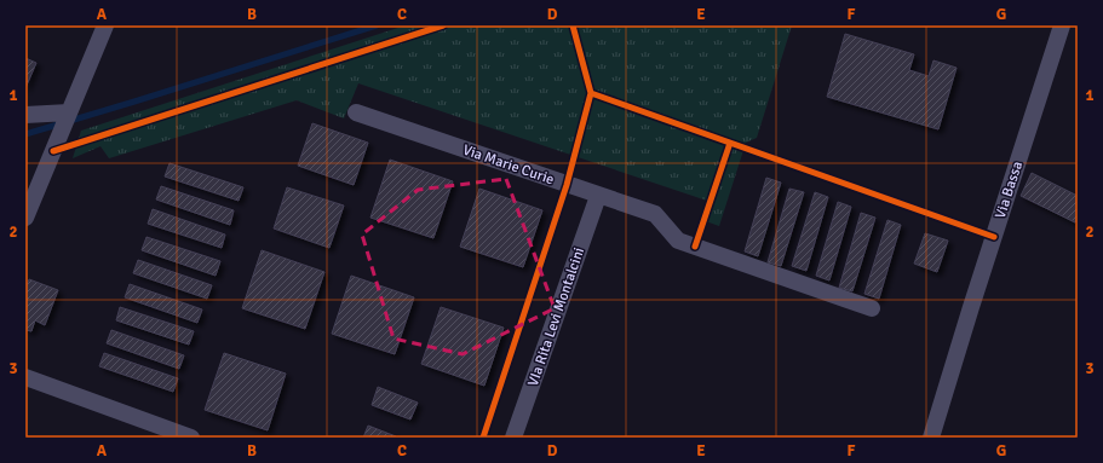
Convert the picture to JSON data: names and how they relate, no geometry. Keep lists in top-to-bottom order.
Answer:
{
  "streets": {
    "street": ["Via Marie Curie", "Via Bassa", "VIa Rita Levi Montalcini"]
  },
  "crossings": [
    ["Via Marie Curie", "VIa Rita Levi Montalcini"]
  ],
  "grid": {
    "columns": [
      "A",
      "B",
      "C",
      "D",
      "E",
      "F",
      "G"
    ],
    "rows": ["1", "2", "3"]
  }
}
